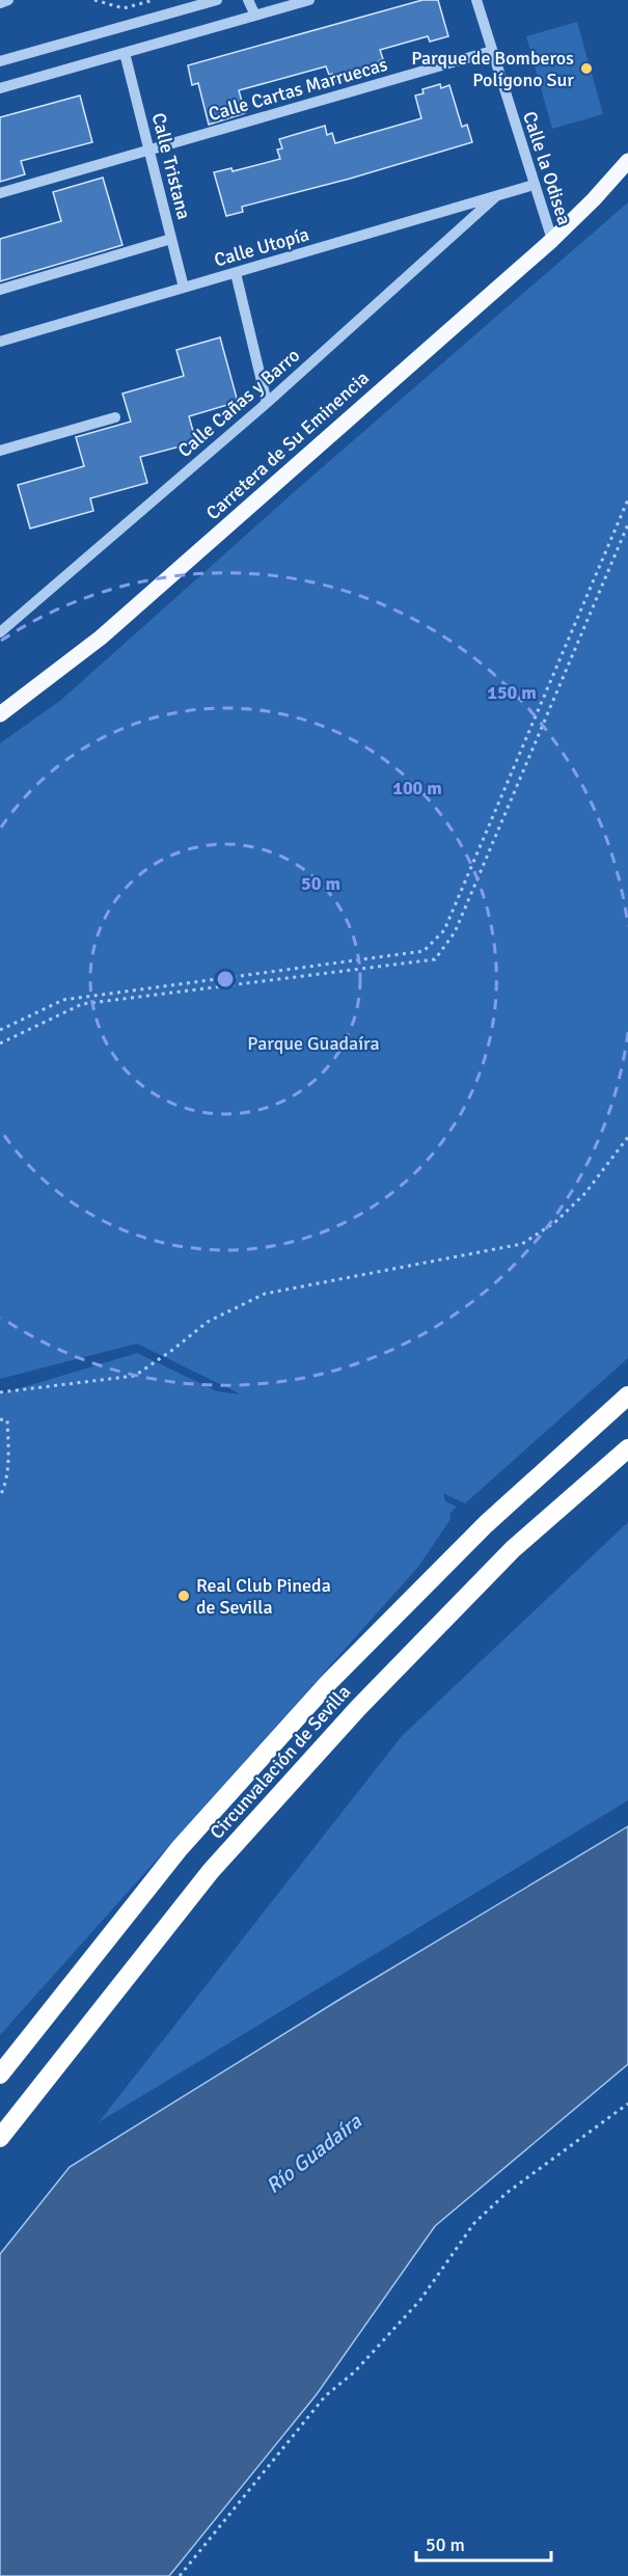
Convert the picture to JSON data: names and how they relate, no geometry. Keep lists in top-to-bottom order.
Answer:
{
  "streets": {
    "highway": ["Circunvalación de Sevilla"],
    "main road": ["Carretera de Su Eminencia"],
    "street": [
      "Calle Cartas Marruecas",
      "Calle Tristana",
      "Calle la Odisea",
      "Calle Utopía",
      "Calle Cañas y Barro"
    ]
  },
  "crossings": [
    ["Calle Cartas Marruecas", "Calle Tristana"],
    ["Calle Cartas Marruecas", "Calle la Odisea"],
    ["Calle Tristana", "Calle Utopía"],
    ["Calle la Odisea", "Calle Utopía"],
    ["Calle la Odisea", "Carretera de Su Eminencia"],
    ["Calle Utopía", "Calle Cañas y Barro"]
  ],
  "water": ["Río Guadaíra"],
  "parks": ["Parque Guadaíra"],
  "places": ["Parque de Bomberos Polígono Sur", "Real Club Pineda de Sevilla"],
  "scale_bar": "50 m",
  "rings": ["150 m", "100 m", "50 m"]
}
